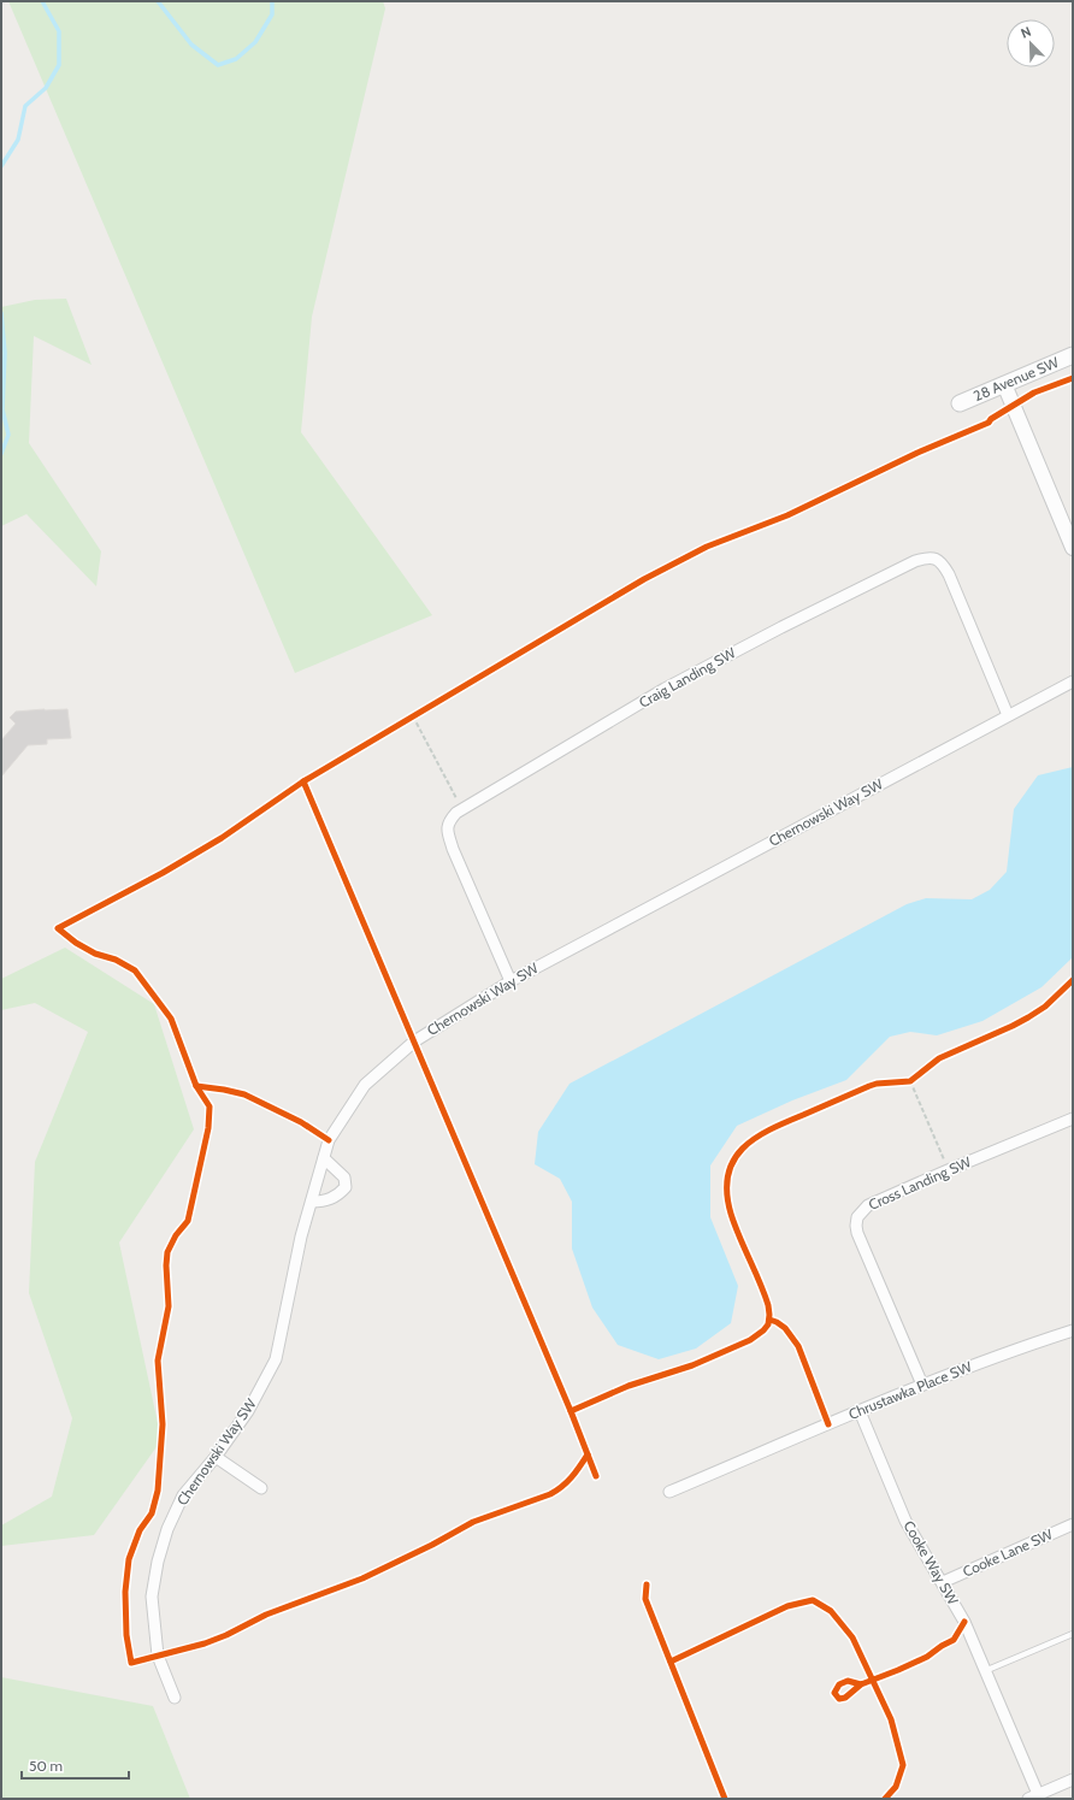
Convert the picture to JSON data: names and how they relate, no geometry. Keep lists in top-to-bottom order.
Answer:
{
  "streets": {
    "main road": ["28 Avenue SW"],
    "street": [
      "Craig Landing SW",
      "Chernowski Way SW",
      "Cross Landing SW",
      "Chrustawka Place SW",
      "Cooke Lane SW",
      "Cooke Way SW"
    ]
  },
  "crossings": [
    ["Craig Landing SW", "Chernowski Way SW"],
    ["Cross Landing SW", "Chrustawka Place SW"],
    ["Chrustawka Place SW", "Cooke Way SW"],
    ["Cooke Lane SW", "Cooke Way SW"]
  ],
  "scale_bar": "50 m",
  "north": "top left"
}
